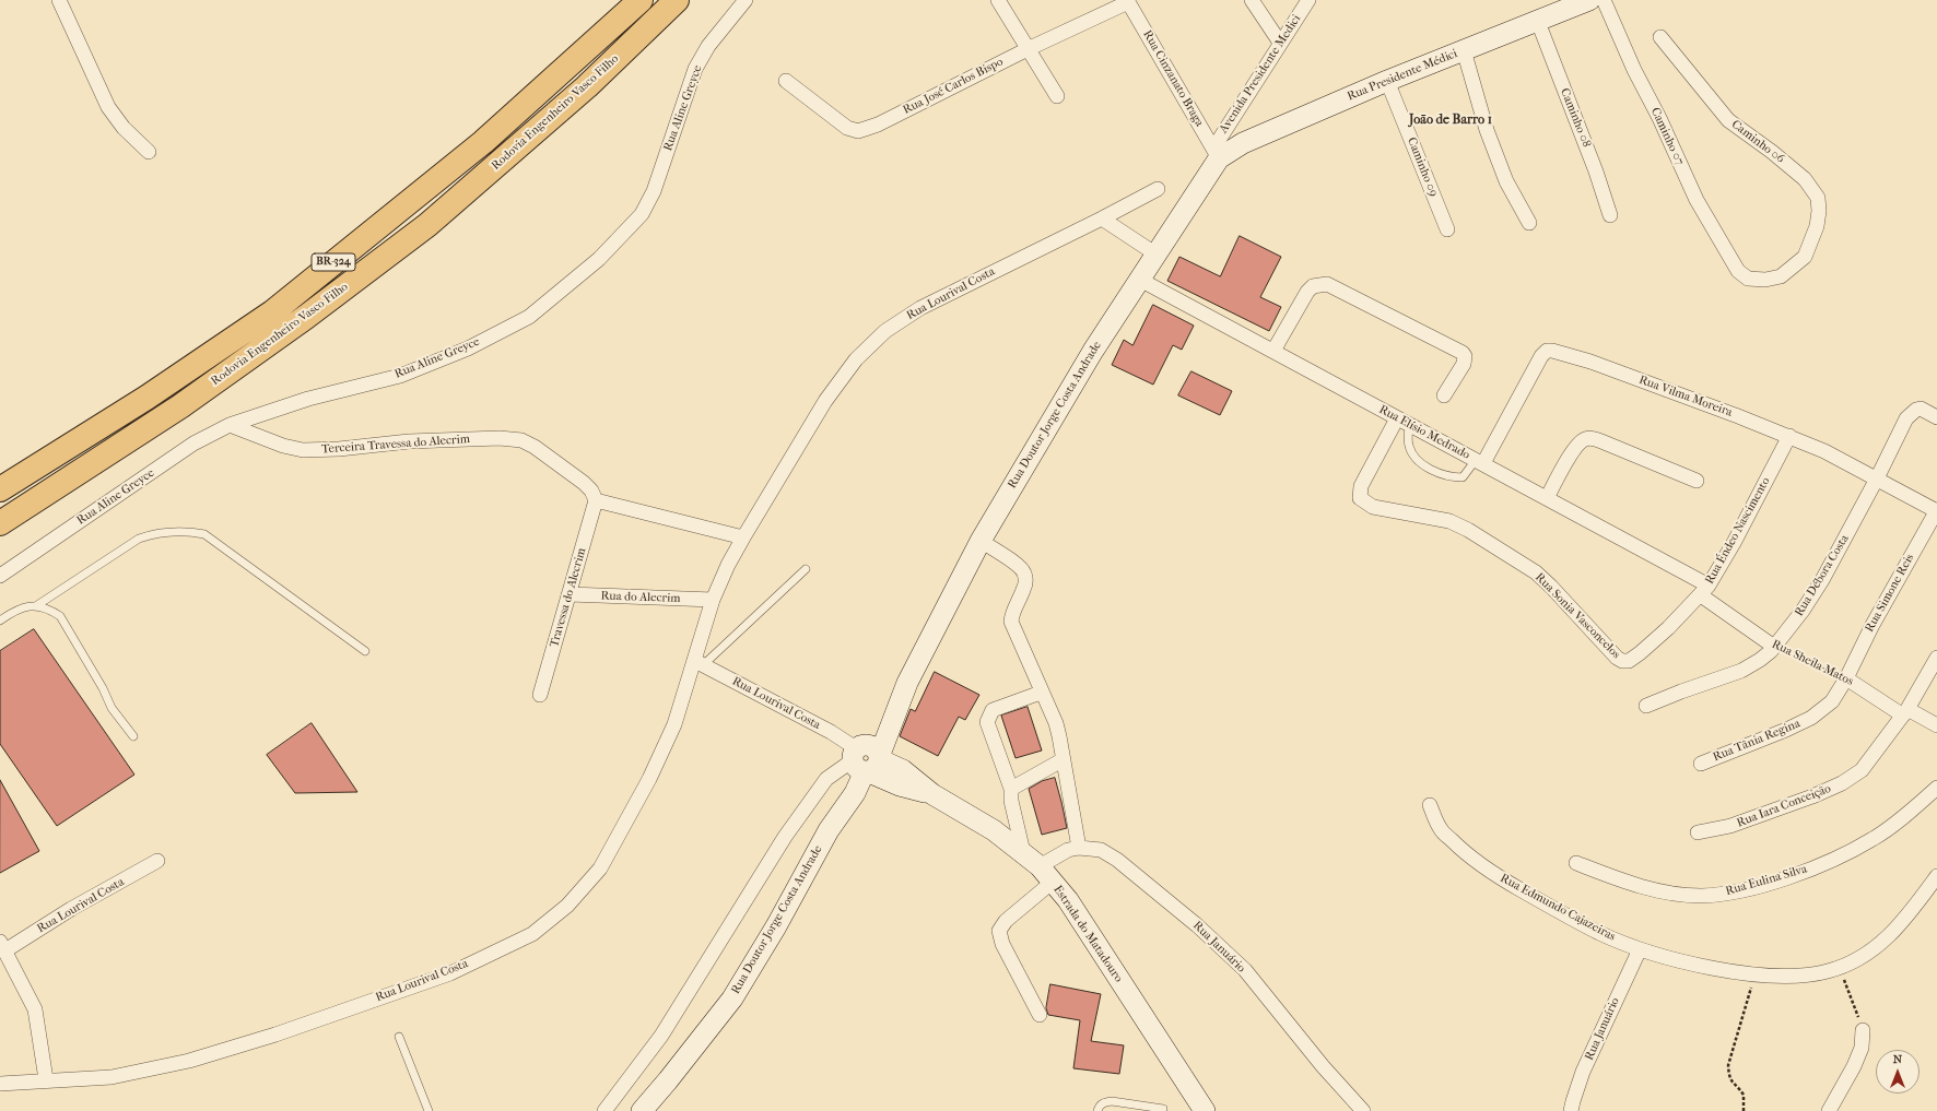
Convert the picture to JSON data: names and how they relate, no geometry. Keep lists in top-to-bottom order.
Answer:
{
  "streets": {
    "highway": ["Rodovia Engenheiro Vasco Filho", "BR-324"],
    "main road": ["Rua Presidente Médici", "Rua Doutor Jorge Costa Andrade", "Estrada do Matadouro"],
    "street": [
      "Avenida Presidente Medici",
      "Rua Cinzanato Braga",
      "Rua José Carlos Bispo",
      "Rua Aline Greyce",
      "Caminho 08",
      "Caminho 07",
      "Caminho 06",
      "Caminho 09",
      "Rua Lourival Costa",
      "Rua Vilma Moreira",
      "Rua Elísio Medrado",
      "Terceira Travessa do Alecrim",
      "Rua Éndeo Nascimento",
      "Rua Débora Costa",
      "Rua Simone Reis",
      "Travessa do Alecrim",
      "Rua do Alecrim",
      "Rua Sonia Vasconcelos",
      "Rua Sheila Matos",
      "Rua Tânia Regina",
      "Rua Iara Conceição",
      "Rua Eulina Silva",
      "Rua Edmundo Cajazeiras",
      "Rua Januário"
    ]
  },
  "crossings": [
    ["Avenida Presidente Medici", "Rua Presidente Médici"],
    ["Avenida Presidente Medici", "Rua Cinzanato Braga"],
    ["Avenida Presidente Medici", "Rua Doutor Jorge Costa Andrade"],
    ["Rua Presidente Médici", "Rua Cinzanato Braga"],
    ["Rua Presidente Médici", "Caminho 08"],
    ["Rua Presidente Médici", "Caminho 09"],
    ["Rua Presidente Médici", "Rua Doutor Jorge Costa Andrade"],
    ["Rua Cinzanato Braga", "Rua José Carlos Bispo"],
    ["Rua Cinzanato Braga", "Rua Doutor Jorge Costa Andrade"],
    ["Rua Aline Greyce", "Terceira Travessa do Alecrim"],
    ["Caminho 07", "Caminho 06"],
    ["Rua Lourival Costa", "Rua Doutor Jorge Costa Andrade"],
    ["Rua Lourival Costa", "Rua do Alecrim"],
    ["Rua Lourival Costa", "Estrada do Matadouro"],
    ["Rua Vilma Moreira", "Rua Elísio Medrado"],
    ["Rua Vilma Moreira", "Rua Éndeo Nascimento"],
    ["Rua Vilma Moreira", "Rua Débora Costa"],
    ["Rua Vilma Moreira", "Rua Simone Reis"],
    ["Rua Doutor Jorge Costa Andrade", "Rua Elísio Medrado"],
    ["Rua Doutor Jorge Costa Andrade", "Estrada do Matadouro"],
    ["Rua Elísio Medrado", "Rua Éndeo Nascimento"],
    ["Rua Elísio Medrado", "Rua Sonia Vasconcelos"],
    ["Rua Elísio Medrado", "Rua Sheila Matos"],
    ["Terceira Travessa do Alecrim", "Travessa do Alecrim"],
    ["Rua Éndeo Nascimento", "Rua Sonia Vasconcelos"],
    ["Rua Éndeo Nascimento", "Rua Sheila Matos"],
    ["Rua Débora Costa", "Rua Sheila Matos"],
    ["Rua Simone Reis", "Rua Sheila Matos"],
    ["Rua Simone Reis", "Rua Tânia Regina"],
    ["Travessa do Alecrim", "Rua do Alecrim"],
    ["Rua Sheila Matos", "Rua Tânia Regina"],
    ["Rua Sheila Matos", "Rua Iara Conceição"],
    ["Rua Edmundo Cajazeiras", "Rua Januário"],
    ["Estrada do Matadouro", "Rua Januário"]
  ],
  "districts": ["João de Barro 1"],
  "north": "top"
}
